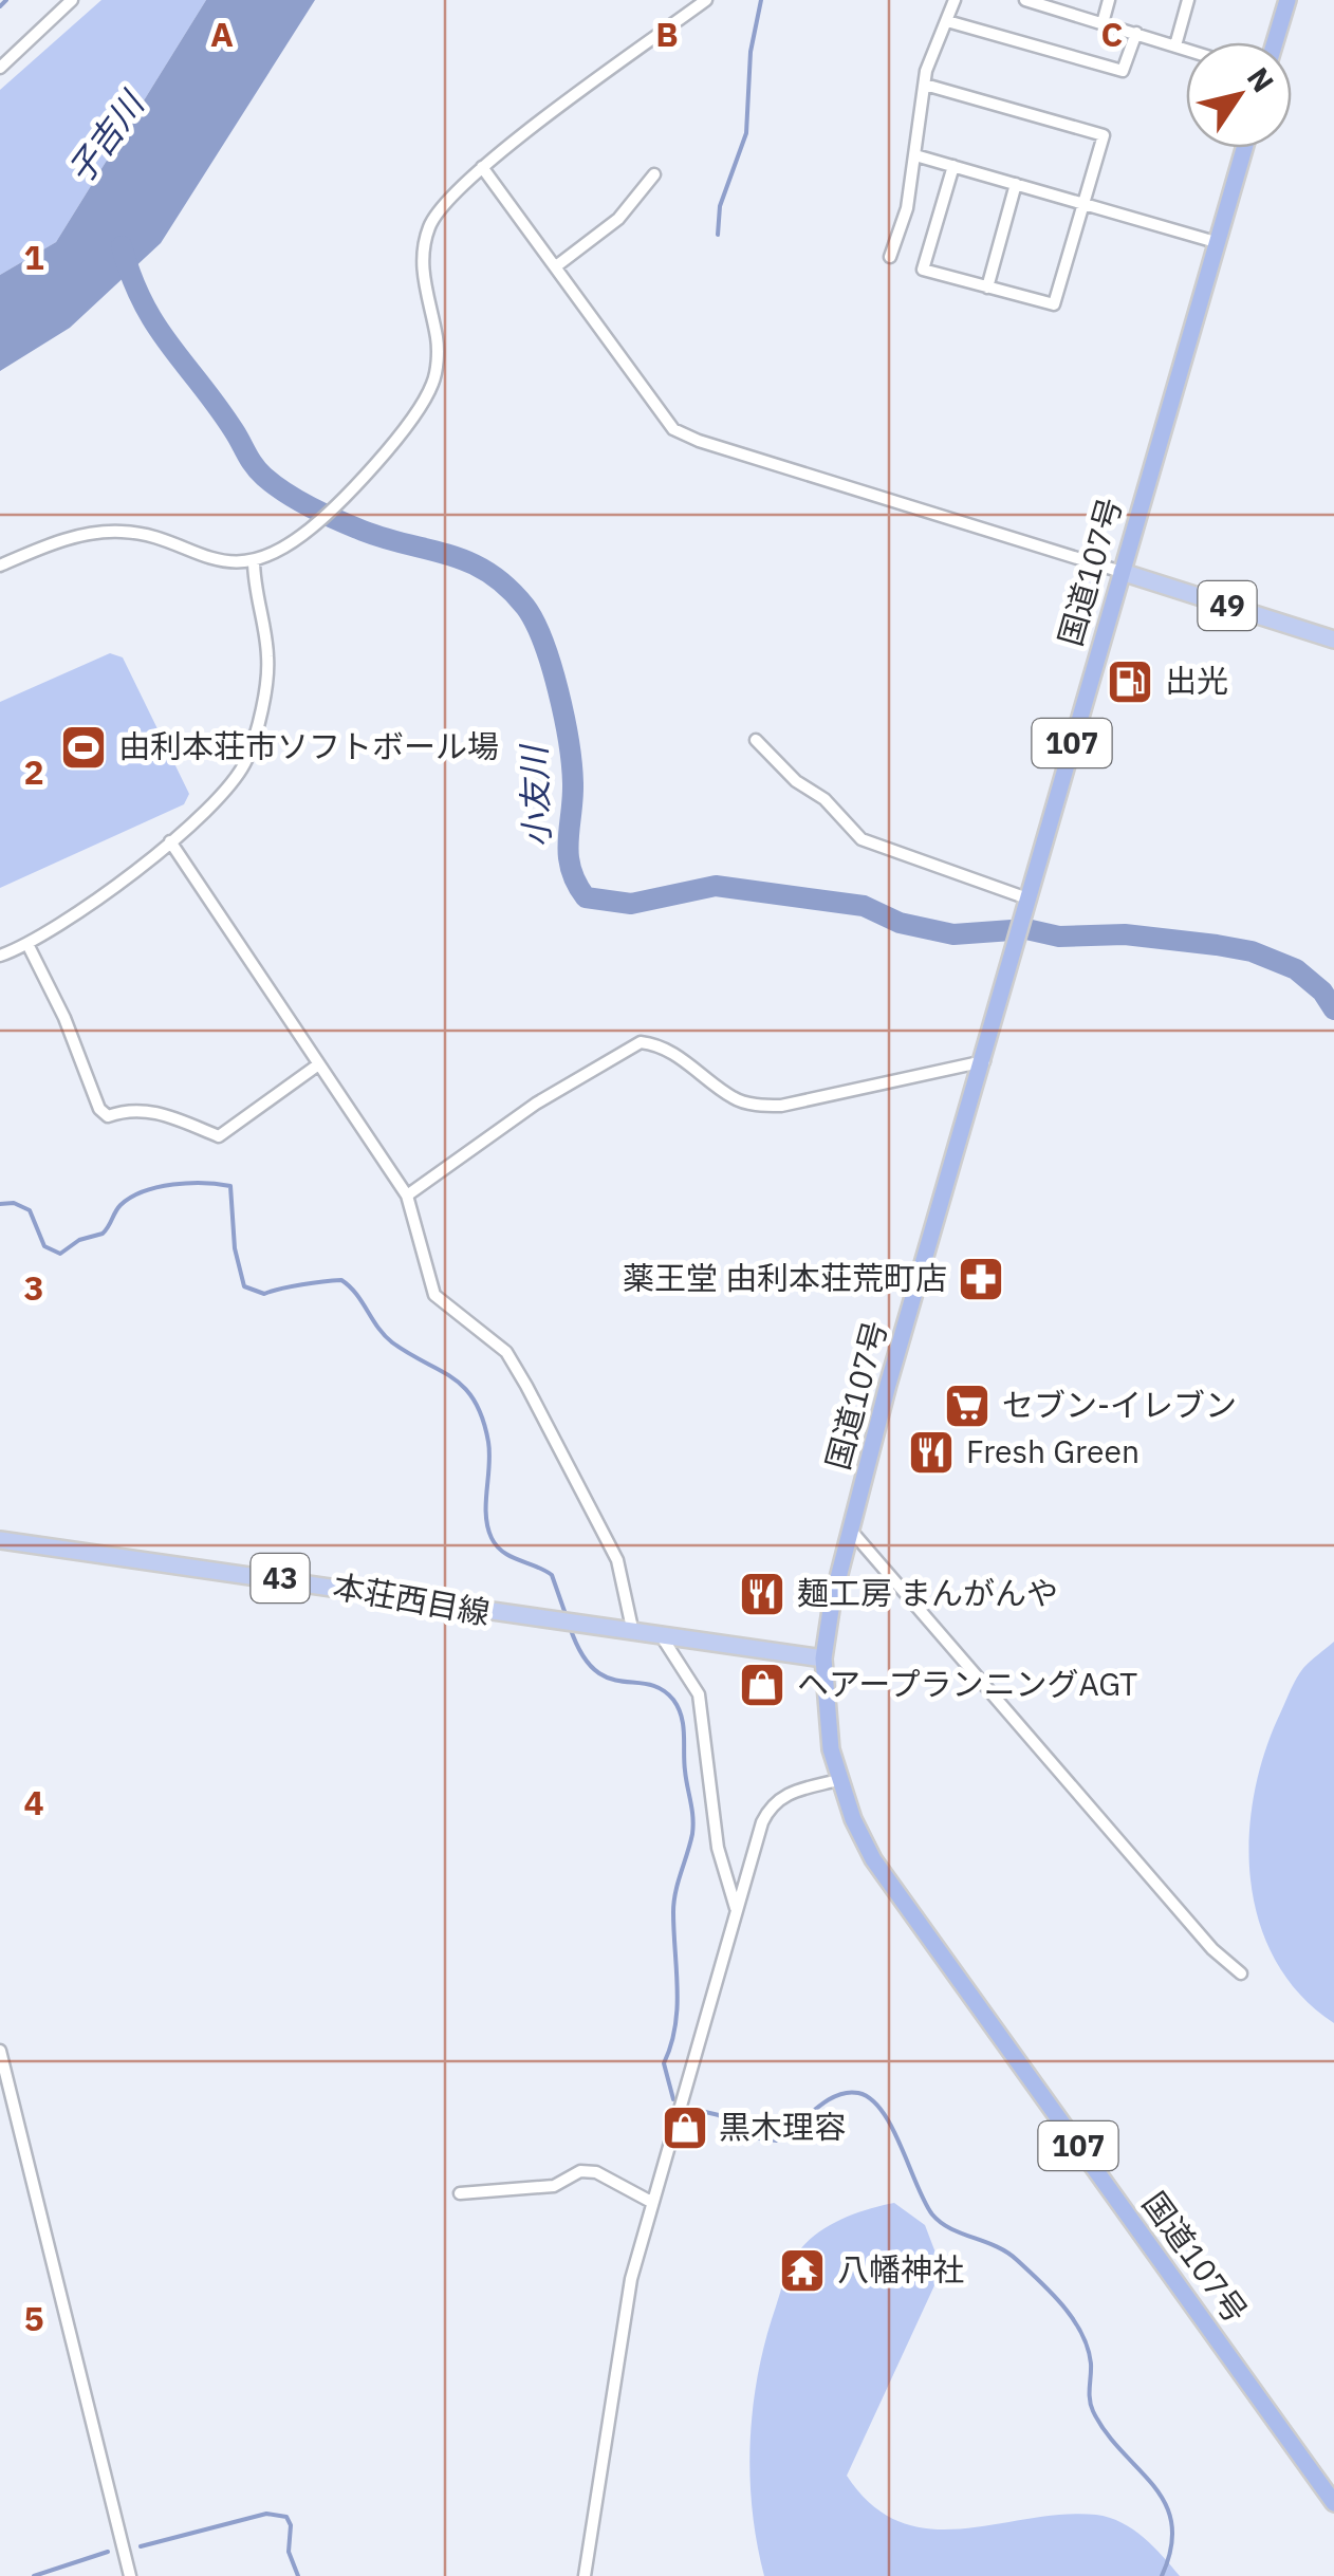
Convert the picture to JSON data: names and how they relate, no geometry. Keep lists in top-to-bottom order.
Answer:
{
  "streets": {
    "highway": ["国道107号", "107"],
    "main road": ["49", "43", "本荘西目線"]
  },
  "crossings": [
    ["国道107号", "49"],
    ["国道107号", "本荘西目線"]
  ],
  "water": ["子吉川", "小友川"],
  "places": {
    "fuel station": ["出光"],
    "sports": ["由利本荘市ソフトボール場"],
    "pharmacy": ["薬王堂 由利本荘荒町店"],
    "supermarket": ["セブン-イレブン"],
    "restaurant": ["Fresh Green", "麺工房 まんがんや"],
    "shop": ["ヘアープランニングAGT", "黒木理容"],
    "temple": ["八幡神社"]
  },
  "north": "top right",
  "grid": {
    "columns": ["A", "B", "C"],
    "rows": [
      "1",
      "2",
      "3",
      "4",
      "5"
    ]
  }
}
